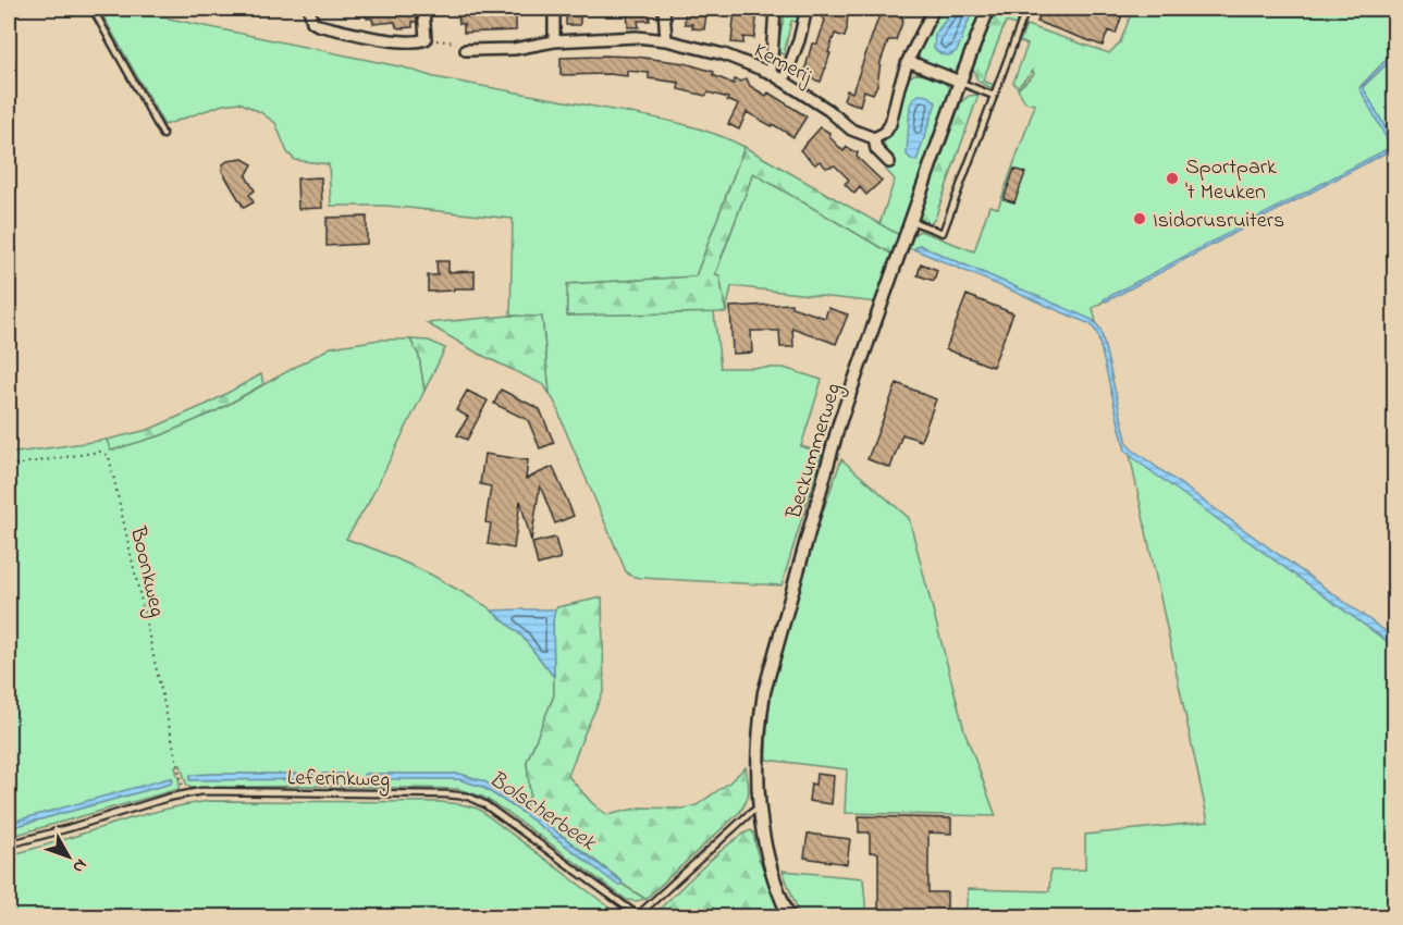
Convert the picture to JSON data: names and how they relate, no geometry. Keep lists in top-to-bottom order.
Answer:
{
  "streets": {
    "street": ["Kemerij", "Beckummerweg"],
    "lane": ["Leferinkweg"],
    "path": ["Boonkweg"]
  },
  "crossings": [
    ["Beckummerweg", "Leferinkweg"],
    ["Boonkweg", "Leferinkweg"]
  ],
  "water": ["Bolscherbeek"],
  "places": ["Sportpark 't Meuken", "Isidorusruiters"],
  "north": "bottom right"
}
